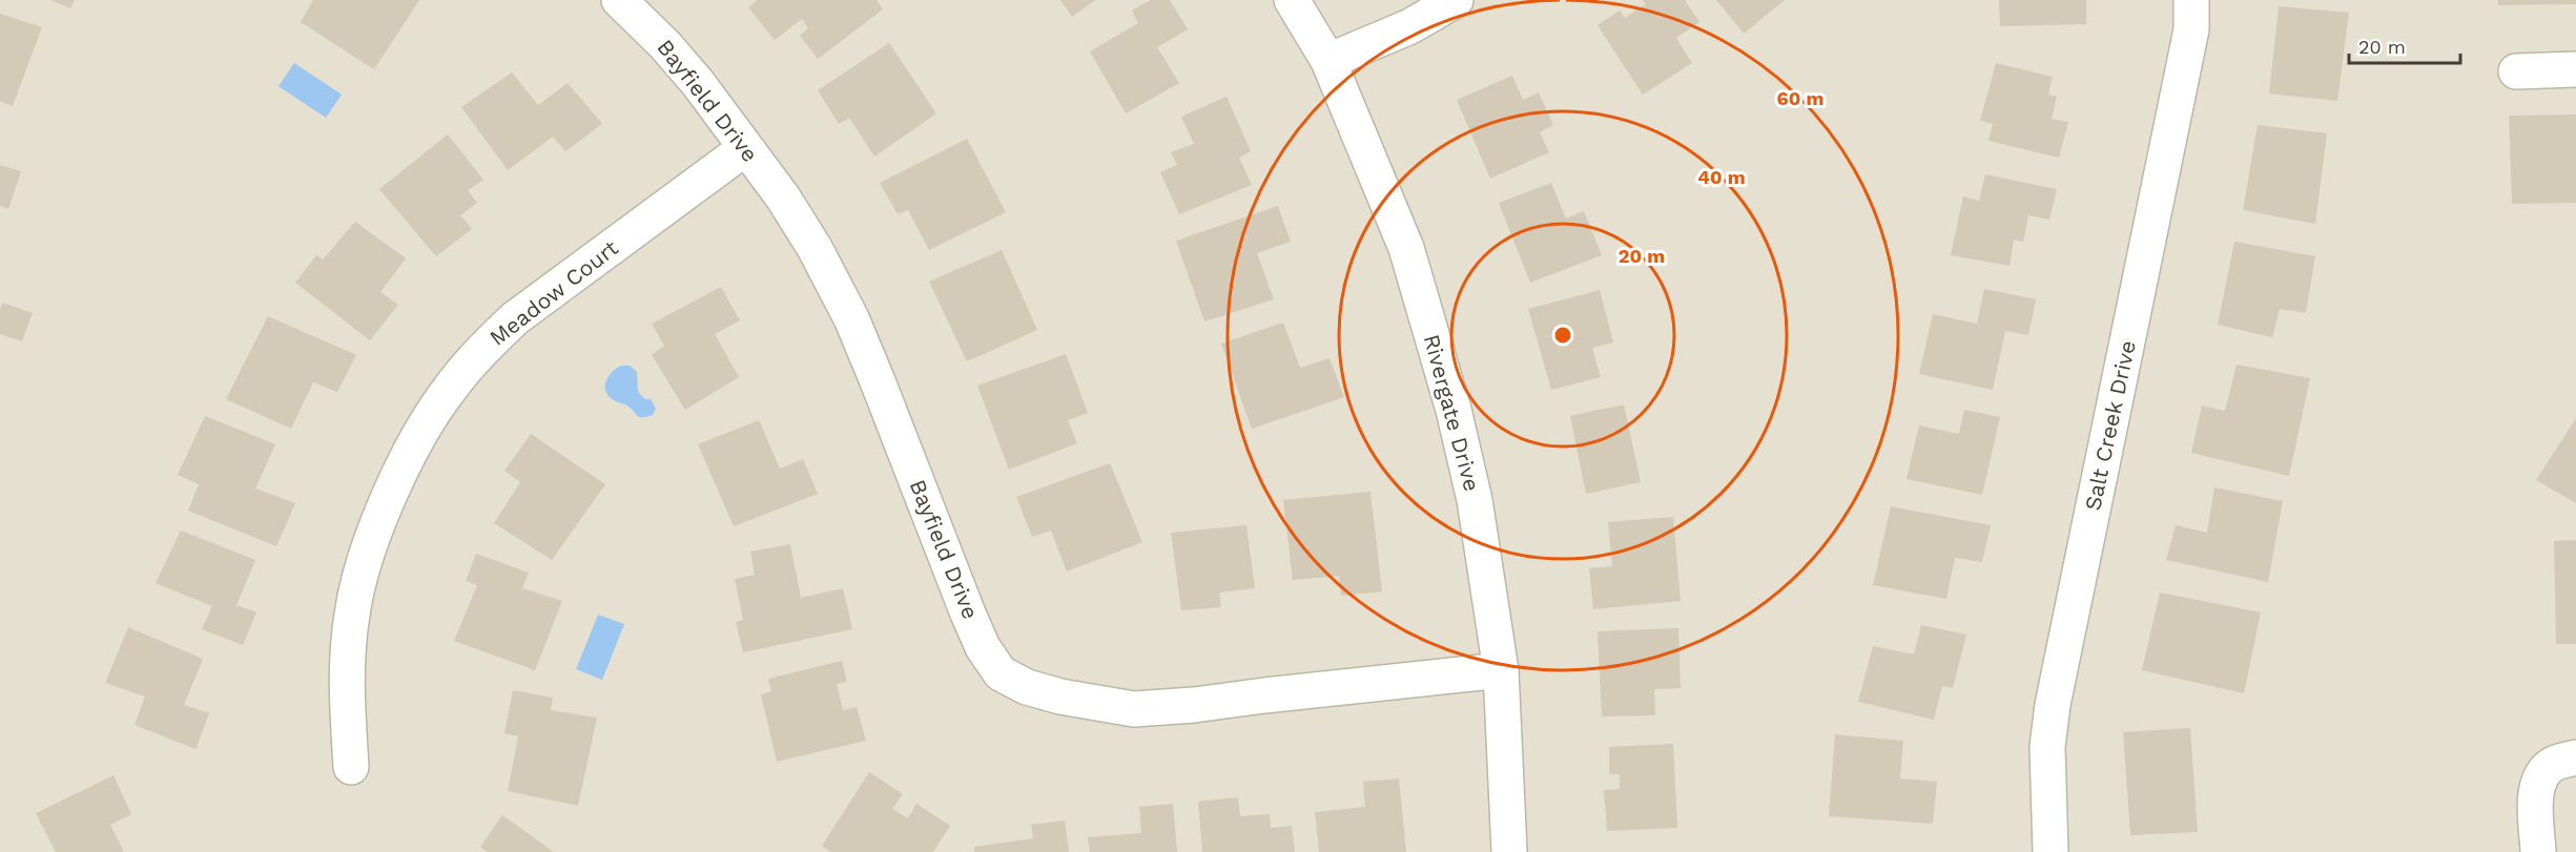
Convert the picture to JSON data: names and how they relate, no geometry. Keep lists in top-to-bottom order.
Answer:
{
  "streets": {
    "street": [
      "Bayfield Drive",
      "Meadow Court",
      "Rivergate Drive",
      "Salt Creek Drive"
    ]
  },
  "crossings": [
    ["Bayfield Drive", "Meadow Court"],
    ["Bayfield Drive", "Rivergate Drive"]
  ],
  "scale_bar": "20 m",
  "rings": ["60 m", "40 m", "20 m"]
}
